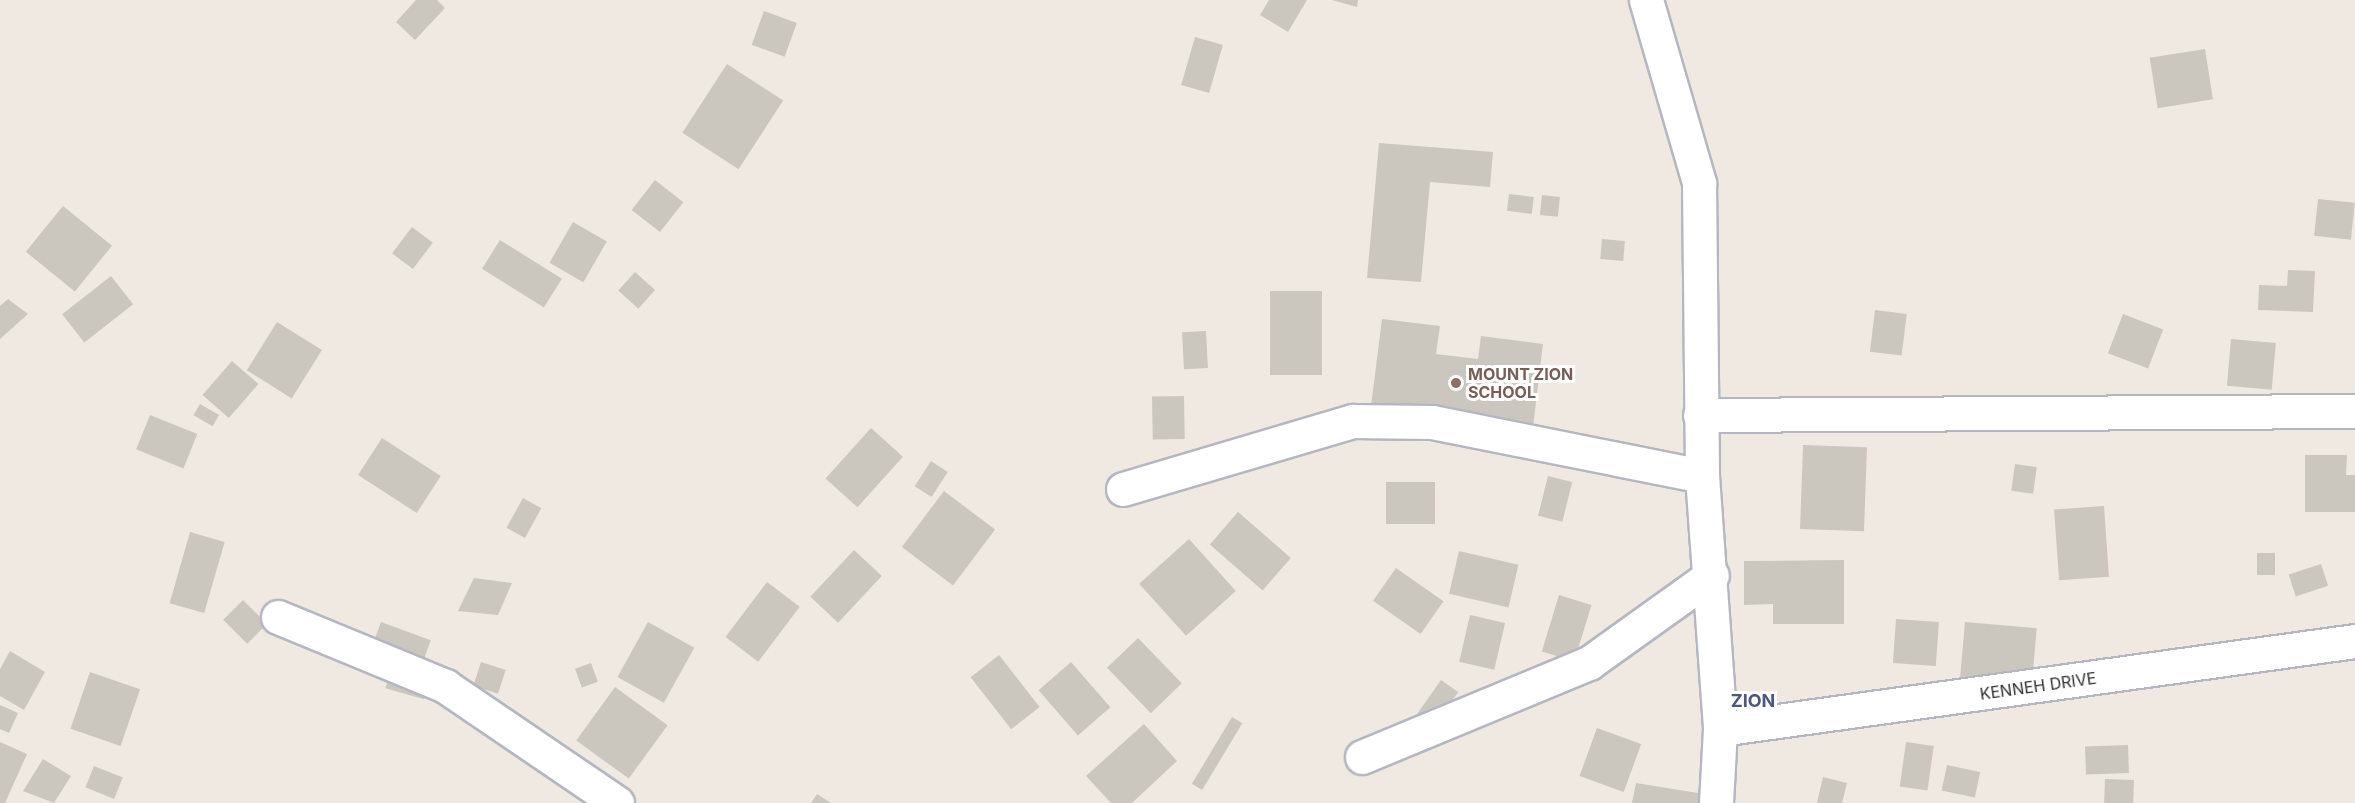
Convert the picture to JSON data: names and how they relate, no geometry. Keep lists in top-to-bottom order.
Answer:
{
  "streets": {
    "street": ["KENNEH DRIVE"]
  },
  "districts": ["ZION"],
  "places": ["MOUNT ZION SCHOOL"]
}
